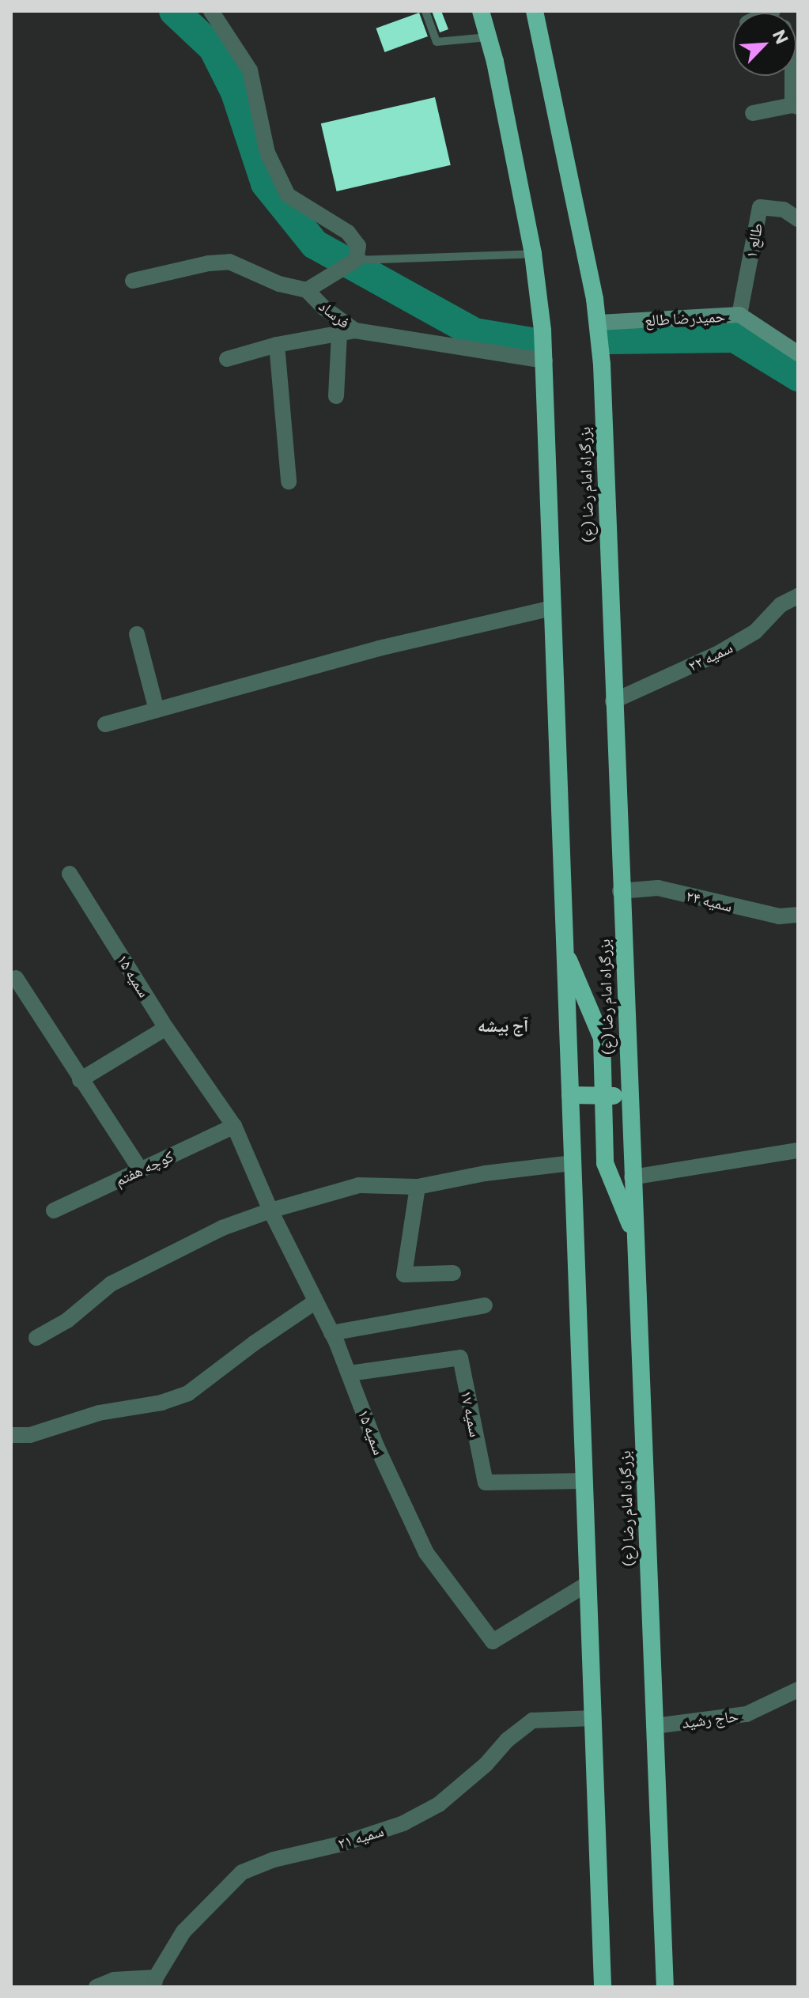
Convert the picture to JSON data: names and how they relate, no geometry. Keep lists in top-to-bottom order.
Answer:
{
  "streets": {
    "highway": ["بزرگراه امام رضا (ع)"],
    "main road": ["حمیدرضا طالع"],
    "street": [
      "طالع ۱",
      "فرساد",
      "سمیه ۲۲",
      "سمیه ۲۴",
      "سمیه ۱۵",
      "کوچه هفتم",
      "سمیه ۱۷",
      "حاج رشید",
      "سمیه ۲۱"
    ]
  },
  "crossings": [
    ["طالع ۱", "حمیدرضا طالع"],
    ["حمیدرضا طالع", "بزرگراه امام رضا (ع)"],
    ["بزرگراه امام رضا (ع)", "سمیه ۲۲"],
    ["بزرگراه امام رضا (ع)", "سمیه ۲۴"],
    ["بزرگراه امام رضا (ع)", "حاج رشید"],
    ["سمیه ۱۵", "کوچه هفتم"],
    ["سمیه ۱۵", "سمیه ۱۷"]
  ],
  "districts": ["آج بیشه"],
  "north": "top right"
}
